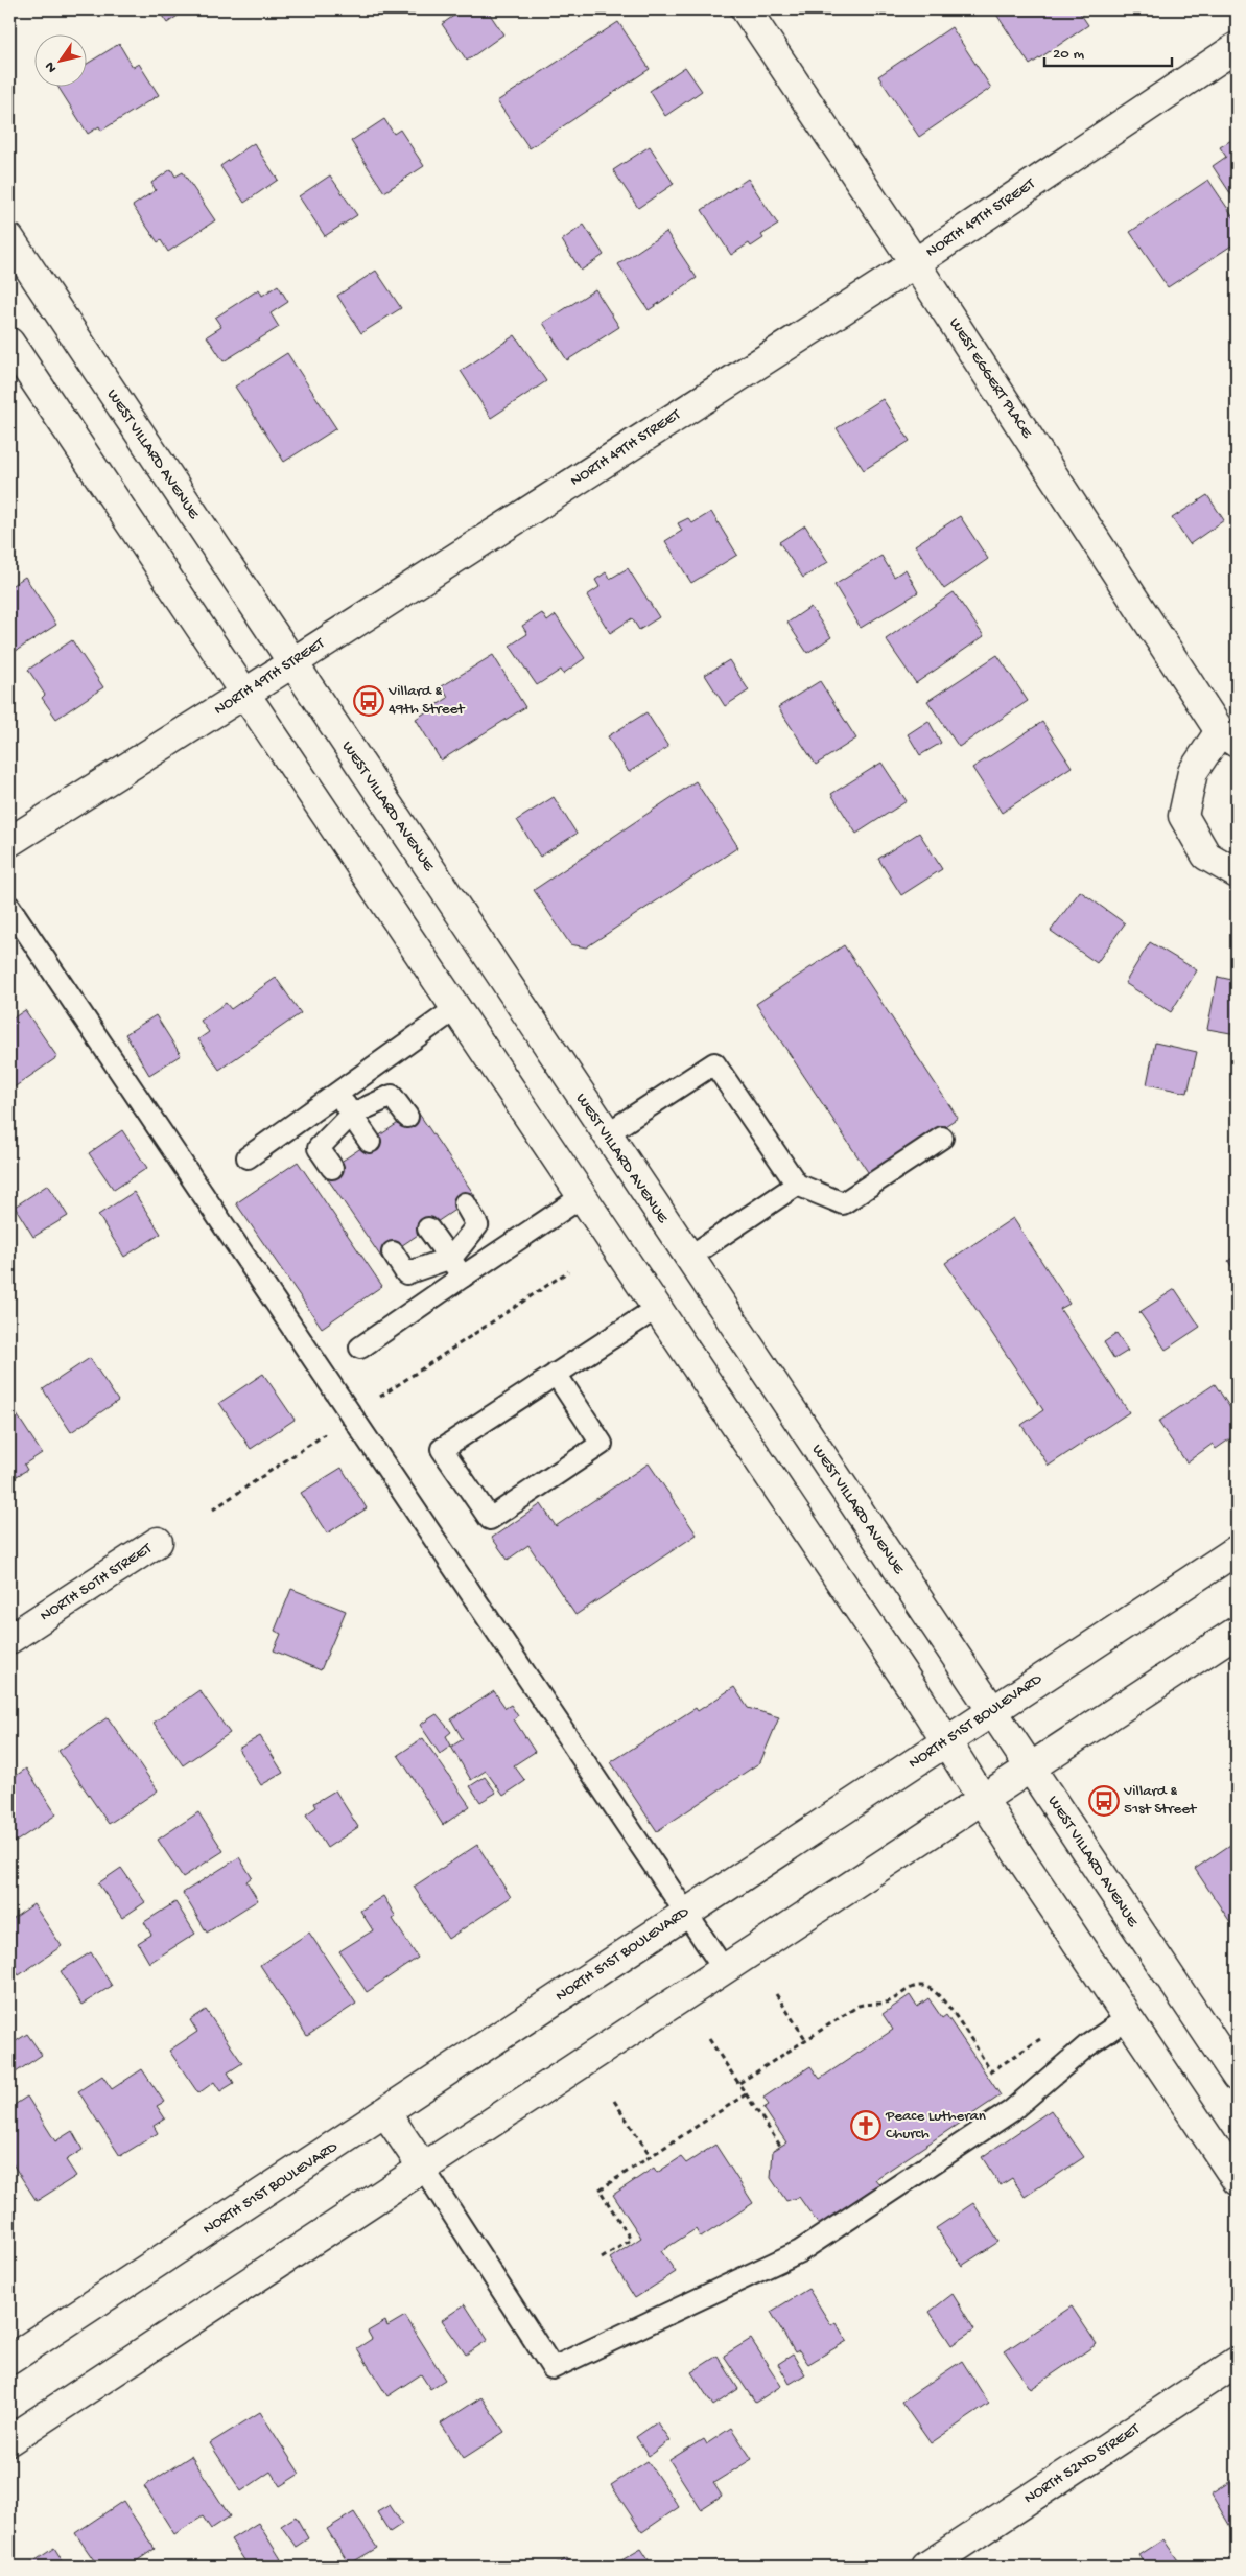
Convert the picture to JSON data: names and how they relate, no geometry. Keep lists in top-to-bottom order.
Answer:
{
  "streets": {
    "street": [
      "NORTH 49TH STREET",
      "WEST EGGERT PLACE",
      "WEST VILLARD AVENUE",
      "NORTH 50TH STREET",
      "NORTH 51ST BOULEVARD",
      "NORTH 52ND STREET"
    ]
  },
  "crossings": [
    ["NORTH 49TH STREET", "WEST EGGERT PLACE"],
    ["NORTH 49TH STREET", "WEST VILLARD AVENUE"],
    ["WEST VILLARD AVENUE", "NORTH 51ST BOULEVARD"]
  ],
  "places": {
    "bus stop": ["Villard & 49th Street", "Villard & 51st Street"],
    "church": ["Peace Lutheran Church"]
  },
  "scale_bar": "20 m",
  "north": "bottom left"
}
